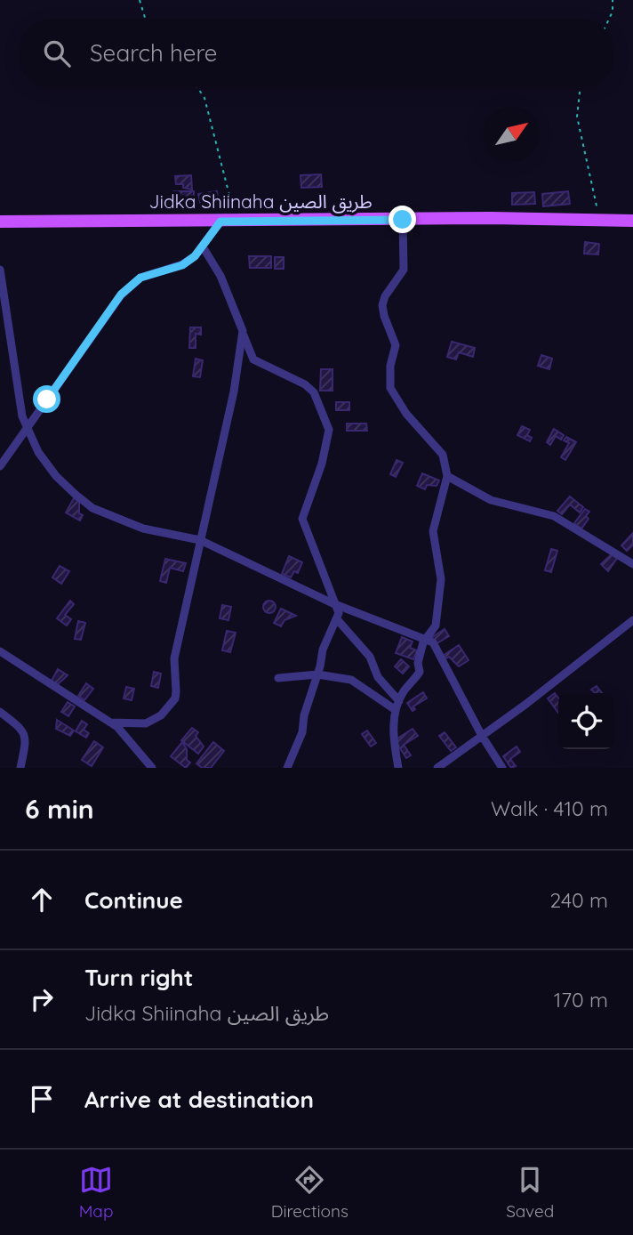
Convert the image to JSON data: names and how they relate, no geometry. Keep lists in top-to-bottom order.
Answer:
{
  "streets": {
    "main road": ["Jidka Shiinaha طريق الصين"]
  },
  "north": "top right",
  "page": {
    "search": "Search here",
    "heading": ["6 min", "Walk · 410 m"],
    "list": [
      ["Continue", "240 m"],
      ["Turn right", "Jidka Shiinaha طريق الصين", "170 m"],
      "Arrive at destination"
    ],
    "nav": ["Map", "Directions", "Saved"]
  }
}
